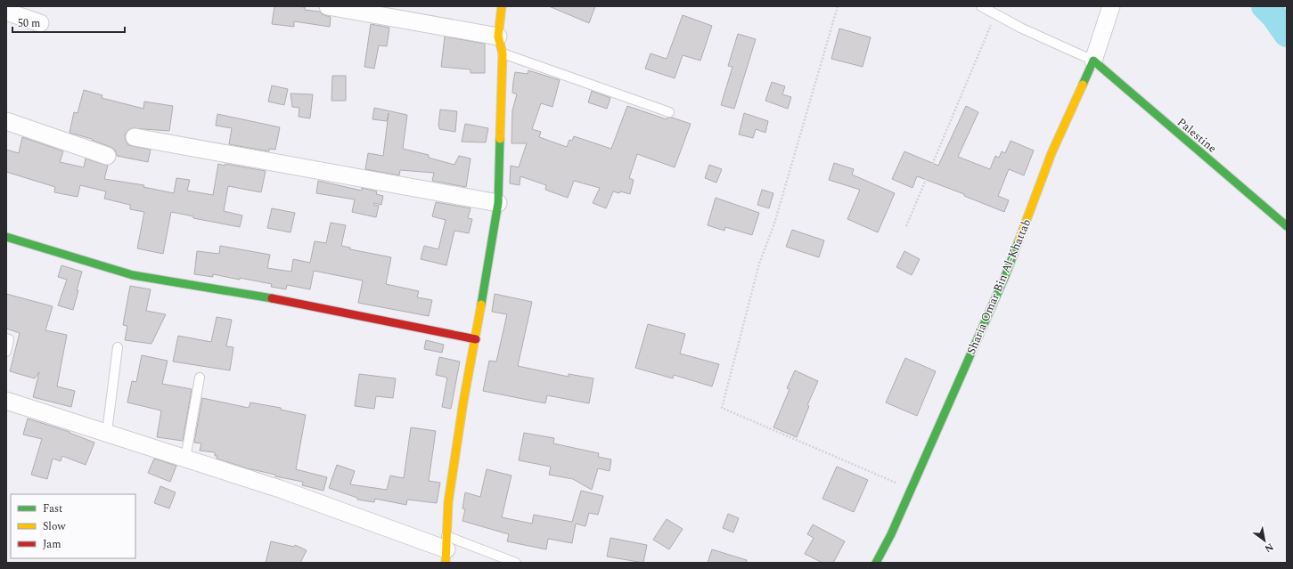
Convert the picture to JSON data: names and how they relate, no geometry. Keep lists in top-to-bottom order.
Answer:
{
  "streets": {
    "street": ["Palestine", "Sharia Omar Bin Al-Khattab"]
  },
  "crossings": [
    ["Palestine", "Sharia Omar Bin Al-Khattab"]
  ],
  "legend": ["Fast", "Slow", "Jam"],
  "scale_bar": "50 m",
  "north": "bottom right"
}
